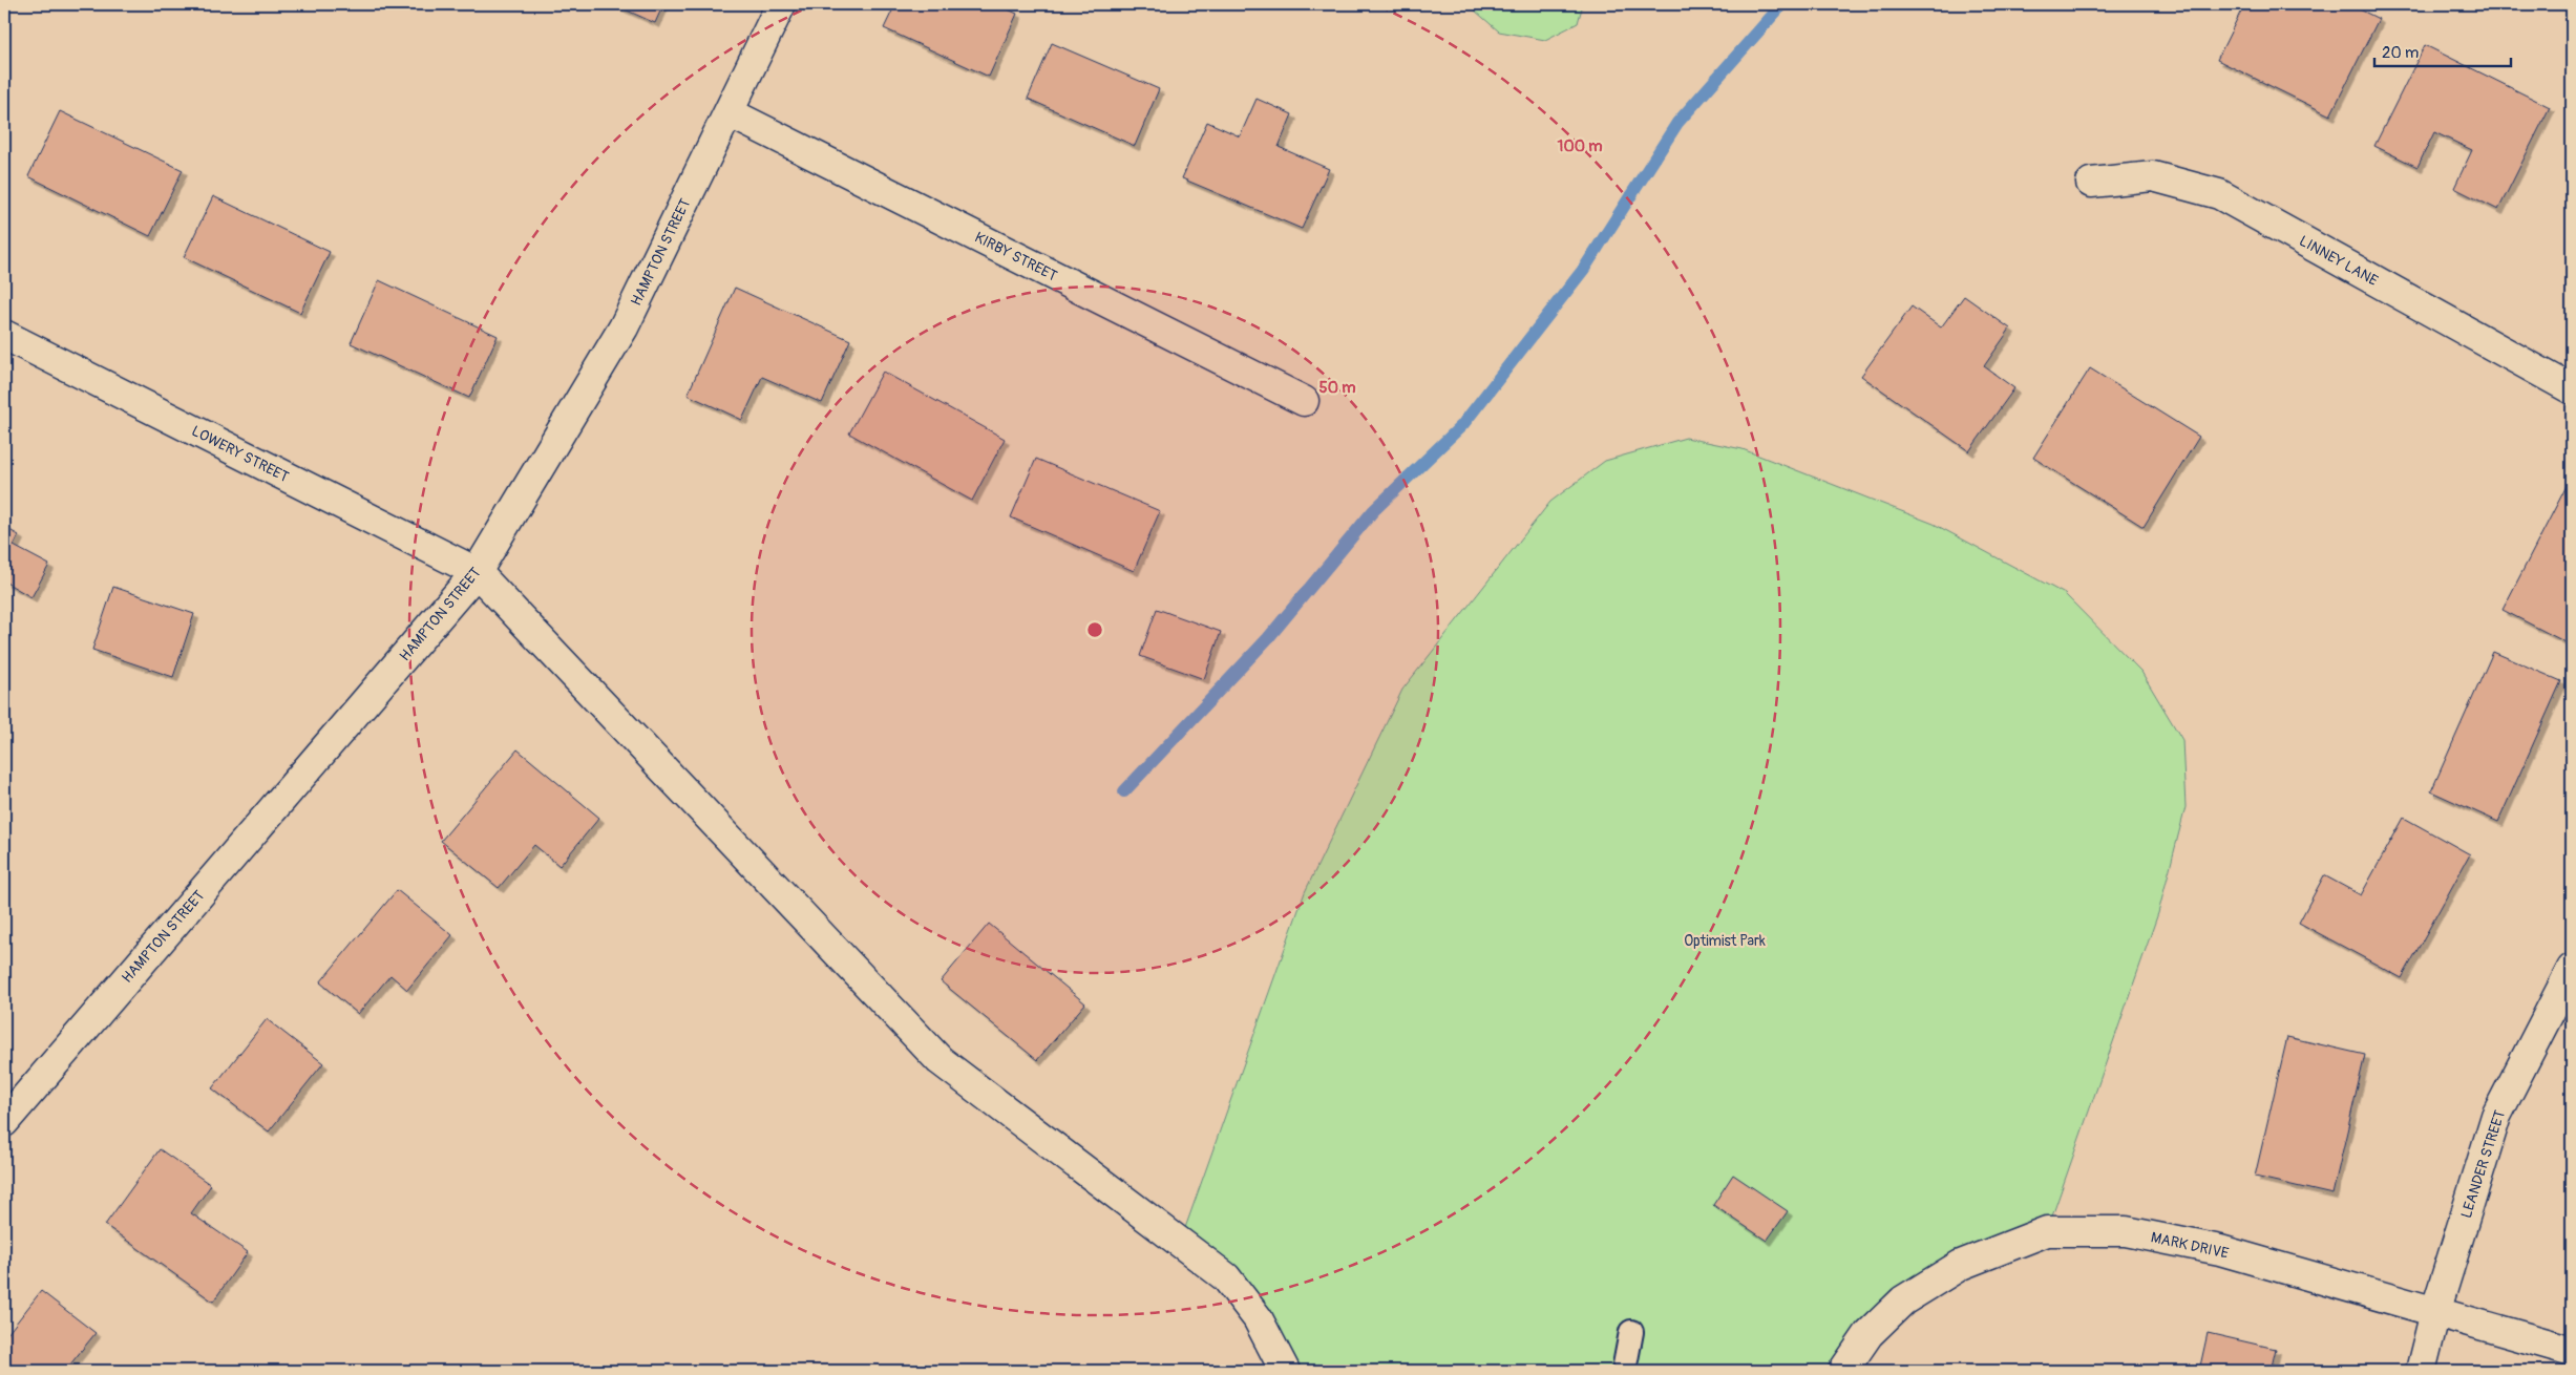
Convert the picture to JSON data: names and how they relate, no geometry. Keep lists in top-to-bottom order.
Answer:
{
  "streets": {
    "street": [
      "HAMPTON STREET",
      "KIRBY STREET",
      "LINNEY LANE",
      "LOWERY STREET",
      "LEANDER STREET",
      "MARK DRIVE"
    ]
  },
  "crossings": [
    ["HAMPTON STREET", "KIRBY STREET"],
    ["HAMPTON STREET", "LOWERY STREET"],
    ["LEANDER STREET", "MARK DRIVE"]
  ],
  "parks": ["Optimist Park"],
  "scale_bar": "20 m",
  "rings": ["100 m", "50 m"]
}
